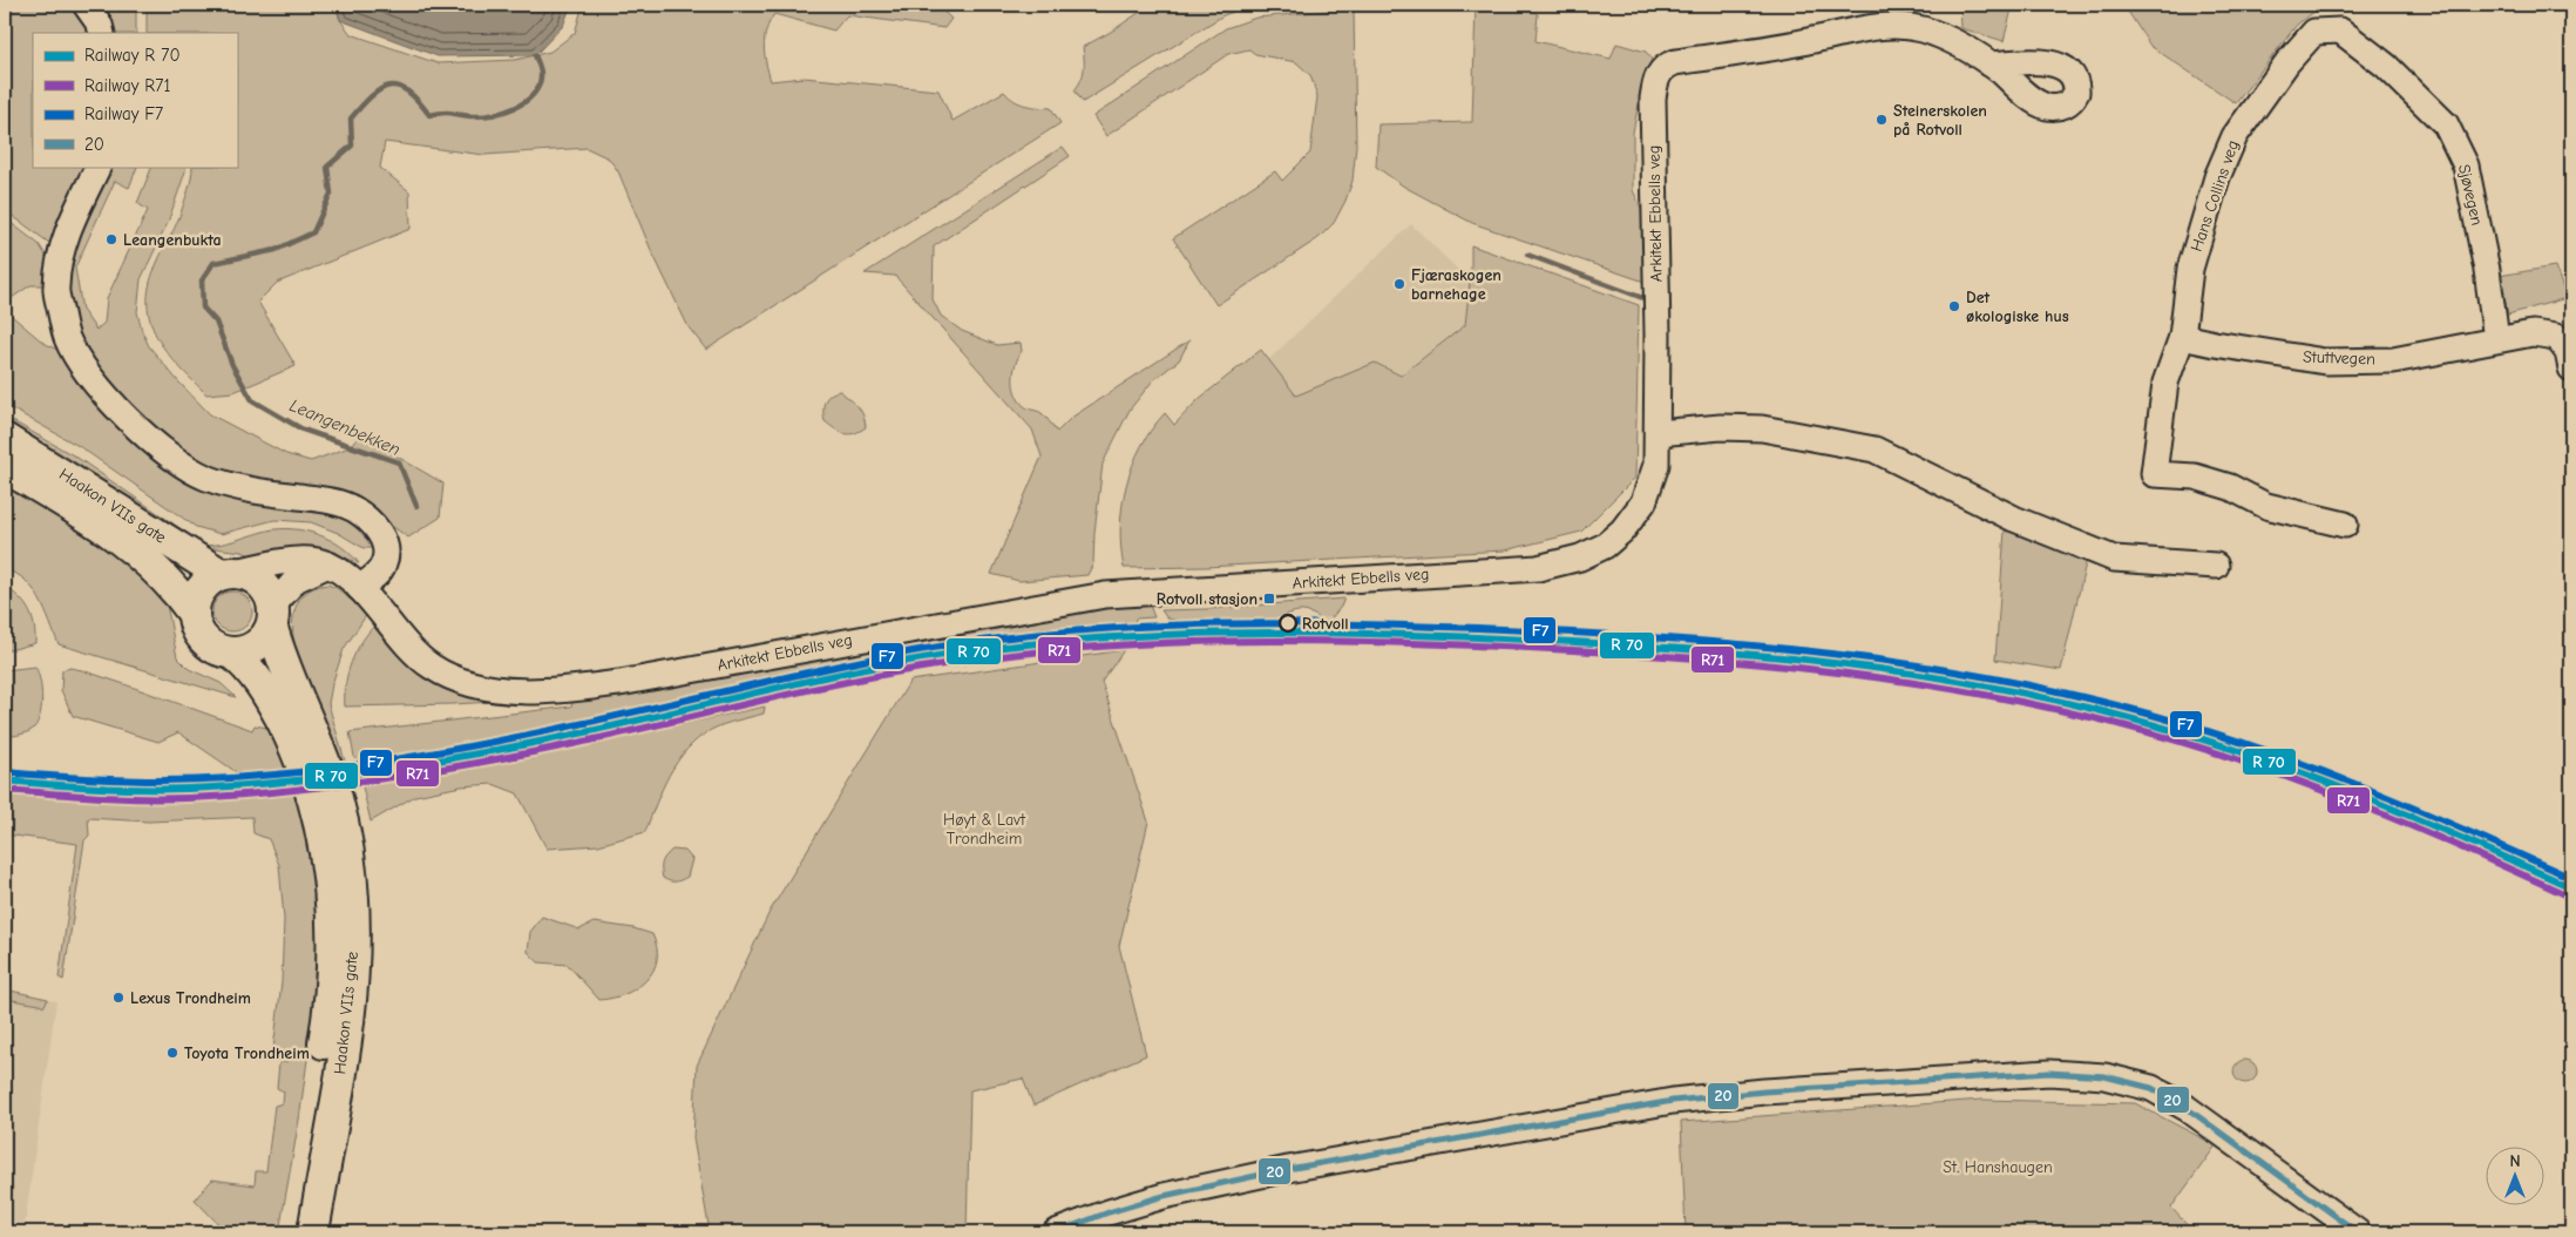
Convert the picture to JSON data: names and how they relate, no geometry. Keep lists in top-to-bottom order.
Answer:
{
  "streets": {
    "main road": ["Haakon VIIs gate"],
    "street": [
      "Sjøvegen",
      "Hans Collins veg",
      "Arkitekt Ebbells veg",
      "Stuttvegen"
    ]
  },
  "crossings": [
    ["Sjøvegen", "Hans Collins veg"],
    ["Sjøvegen", "Stuttvegen"],
    ["Hans Collins veg", "Stuttvegen"],
    ["Arkitekt Ebbells veg", "Haakon VIIs gate"]
  ],
  "water": ["Leangenbekken"],
  "parks": ["Høyt & Lavt Trondheim", "St. Hanshaugen"],
  "places": {
    "other": [
      "Steinerskolen på Rotvoll",
      "Leangenbukta",
      "Fjæraskogen barnehage",
      "Det økologiske hus",
      "Rotvoll",
      "Lexus Trondheim",
      "Toyota Trondheim"
    ],
    "transit": ["Rotvoll stasjon"]
  },
  "lines": ["rail line F7", "rail line R71", "transit line 20"],
  "legend": [
    "Railway R 70",
    "Railway R71",
    "Railway F7",
    "20"
  ],
  "north": "top"
}
